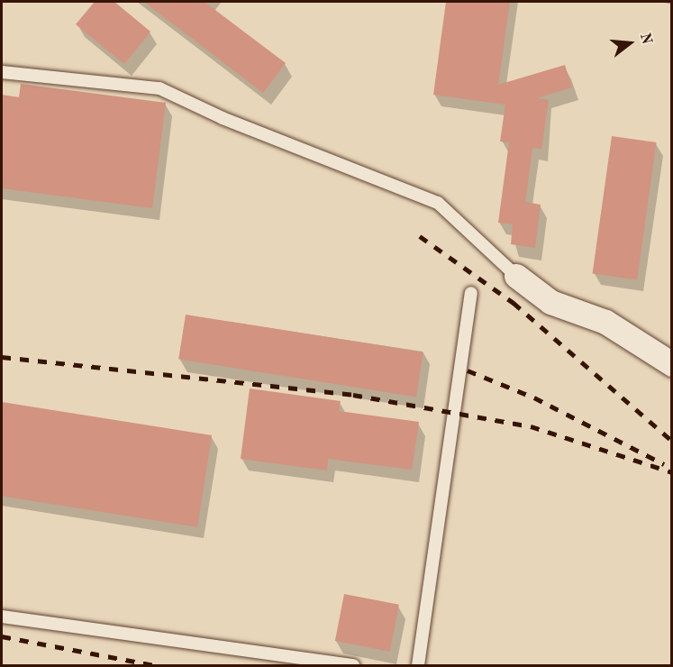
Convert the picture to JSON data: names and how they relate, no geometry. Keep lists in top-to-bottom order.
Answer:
{
  "north": "right"
}
